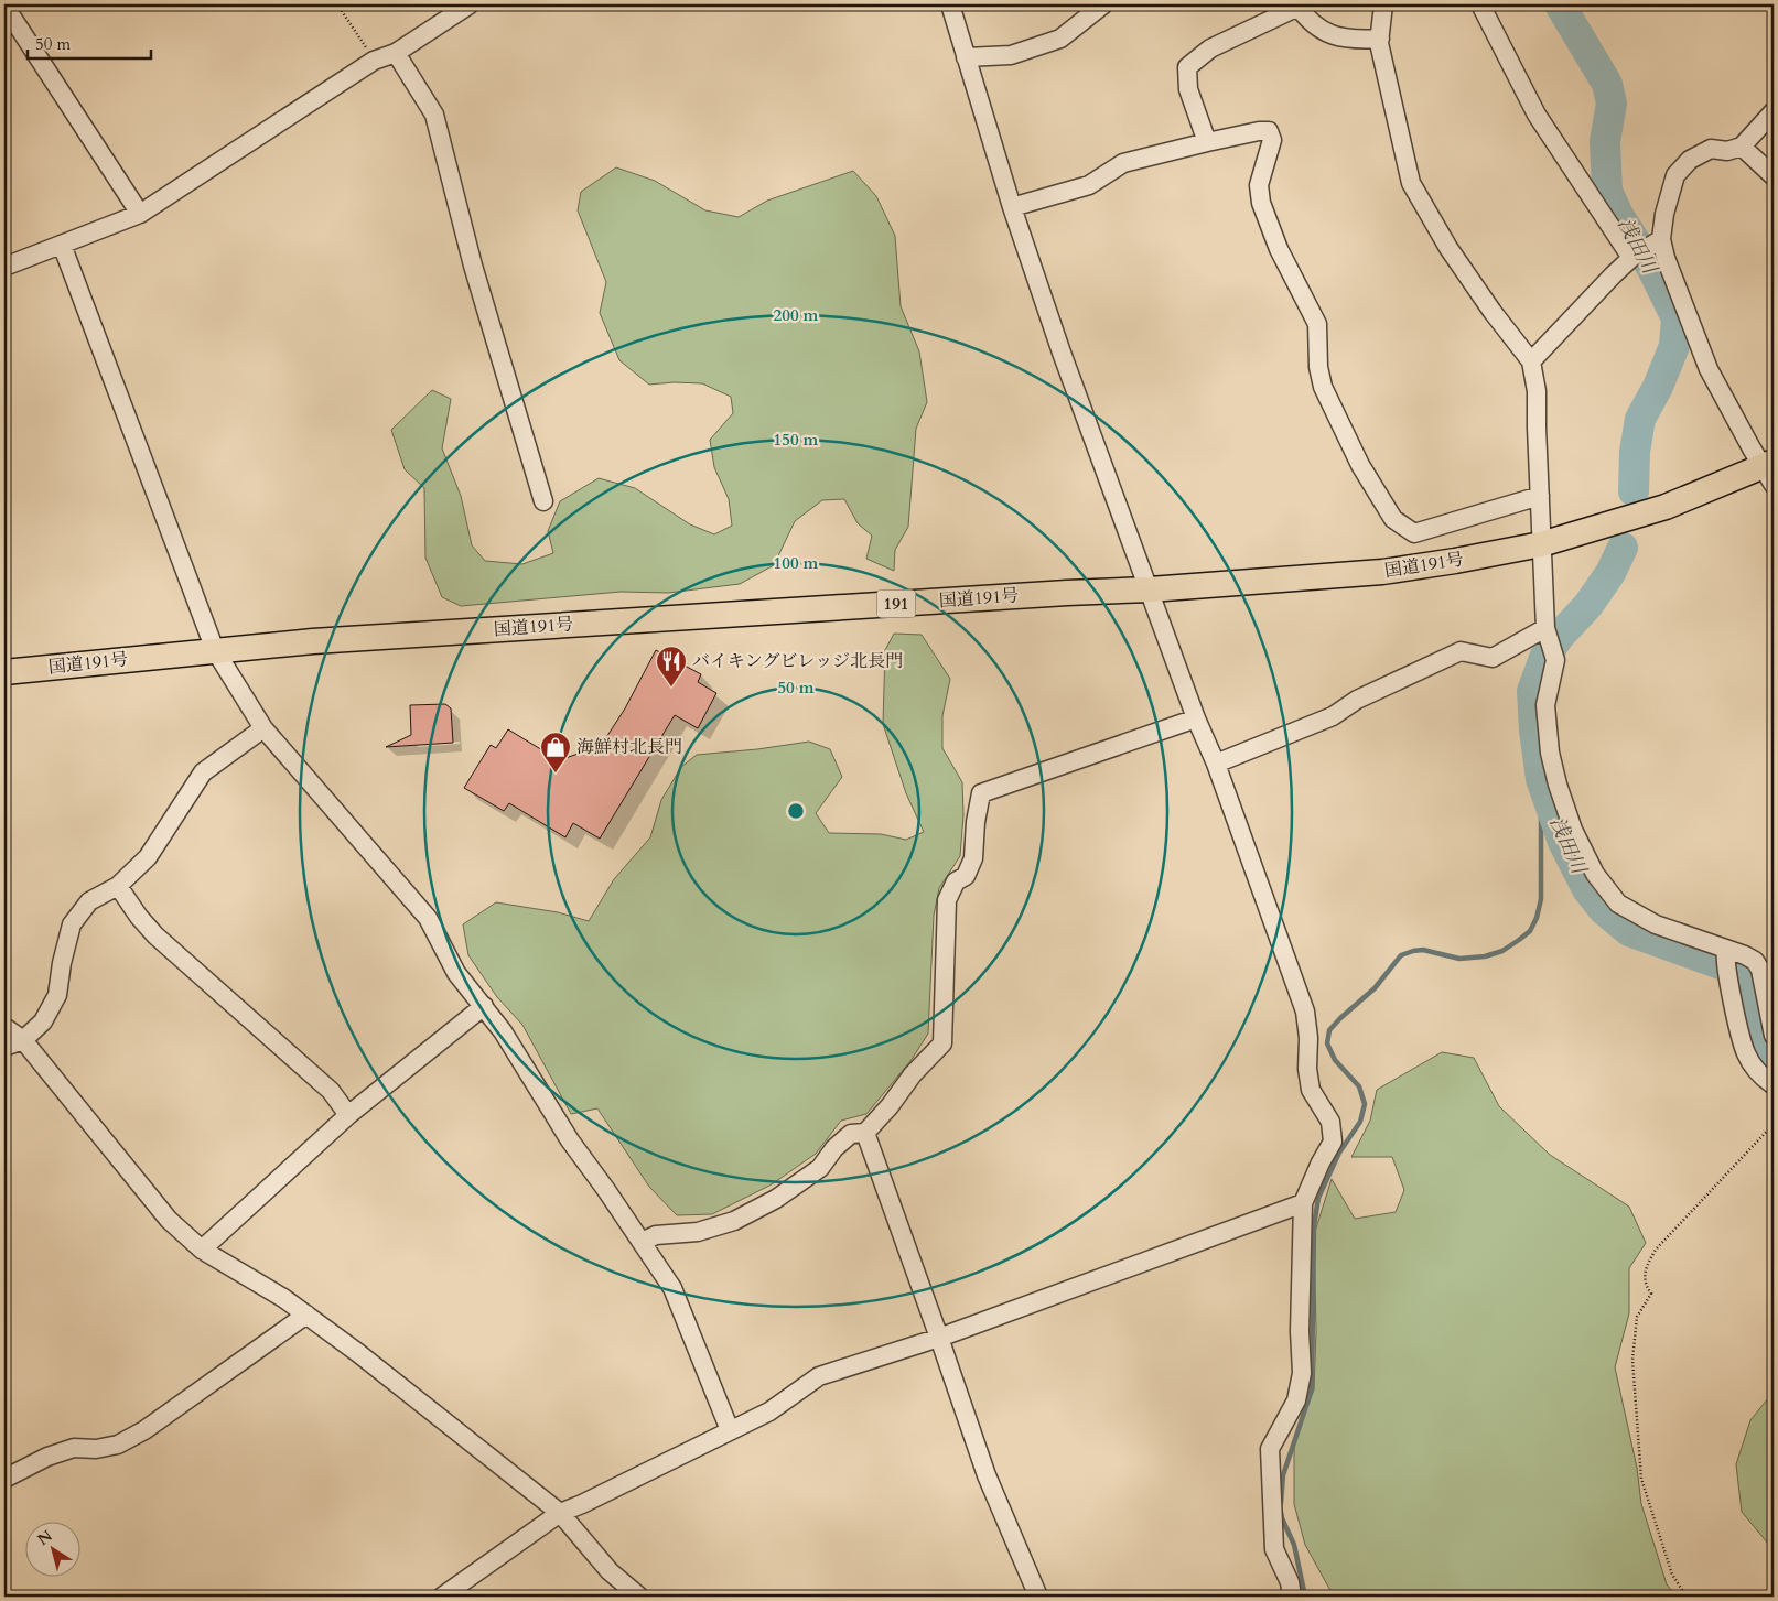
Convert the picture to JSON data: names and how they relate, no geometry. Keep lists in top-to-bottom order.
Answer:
{
  "streets": {
    "highway": ["国道191号", "191"]
  },
  "water": ["浅田川"],
  "places": {
    "restaurant": ["バイキングビレッジ北長門"],
    "shop": ["海鮮村北長門"]
  },
  "scale_bar": "50 m",
  "north": "top left",
  "rings": [
    "200 m",
    "150 m",
    "100 m",
    "50 m"
  ]
}
